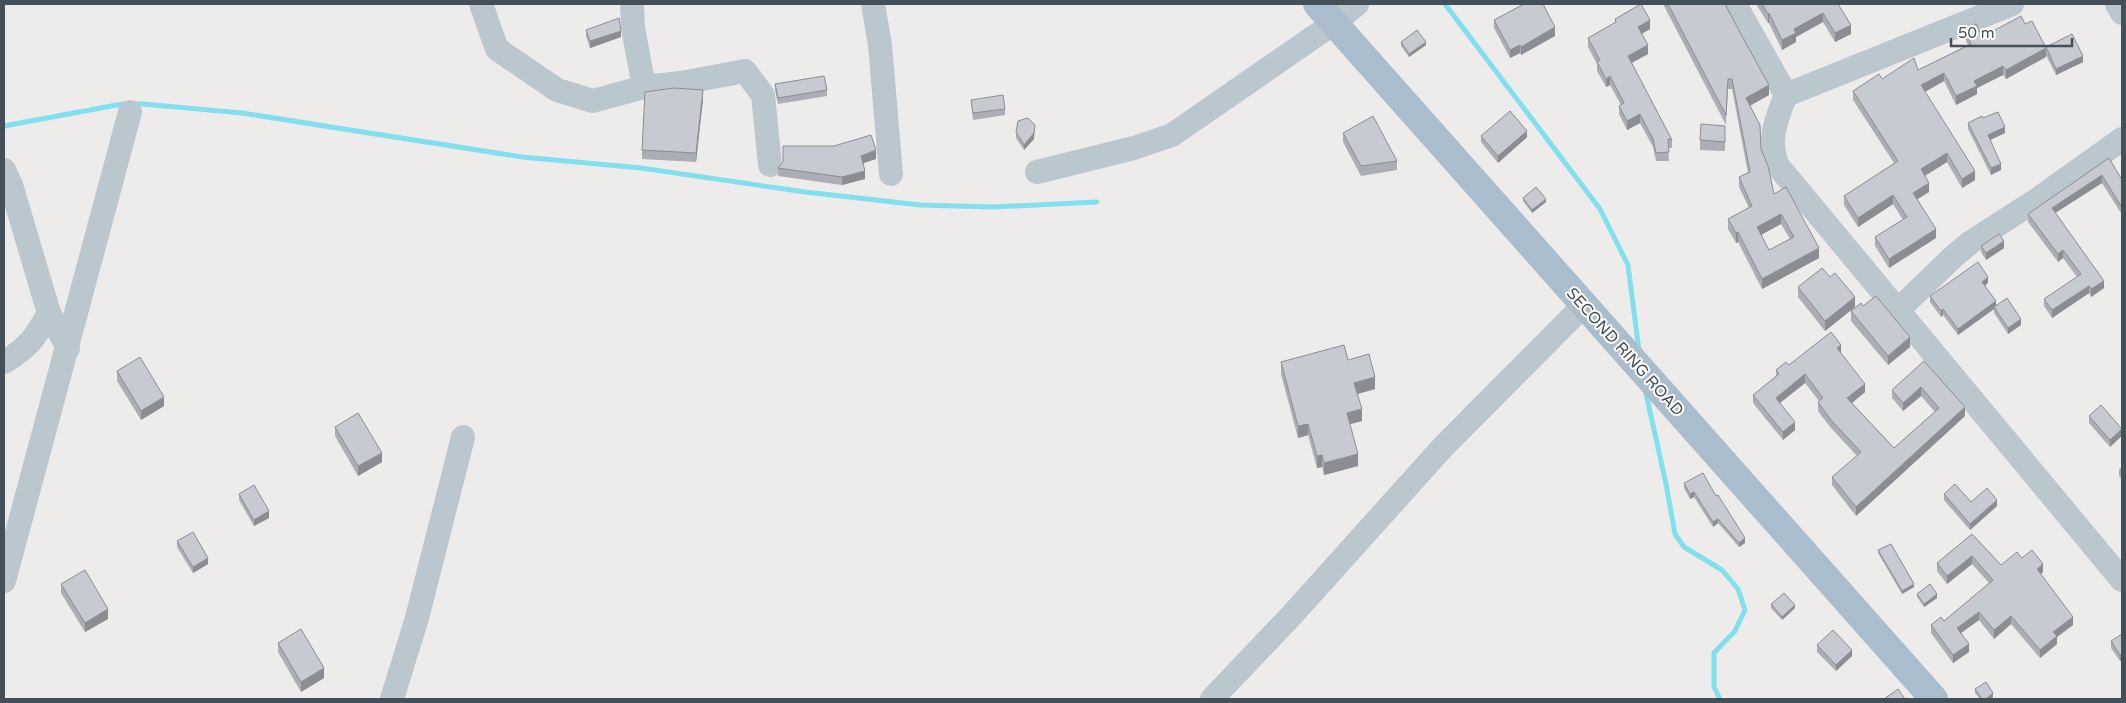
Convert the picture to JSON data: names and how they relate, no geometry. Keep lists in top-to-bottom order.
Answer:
{
  "streets": {
    "main road": ["SECOND RING ROAD"]
  },
  "scale_bar": "50 m"
}
